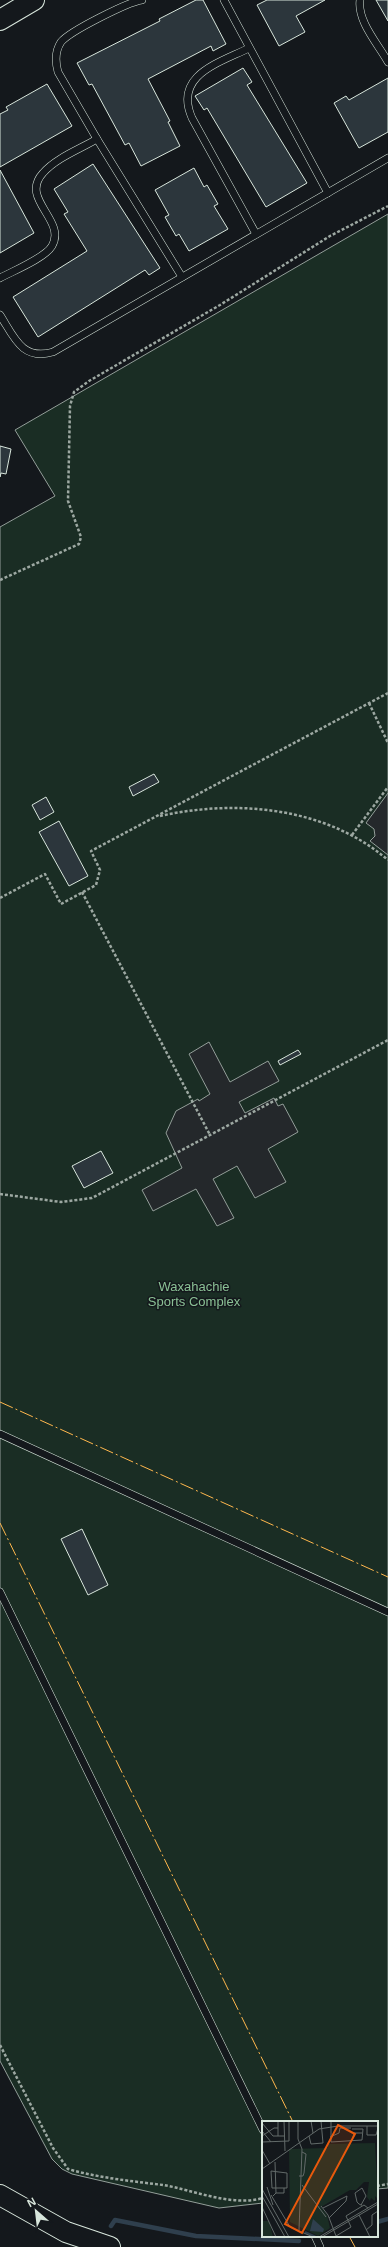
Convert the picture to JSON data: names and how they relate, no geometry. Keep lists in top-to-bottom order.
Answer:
{
  "parks": ["Waxahachie Sports Complex"],
  "north": "top left"
}
